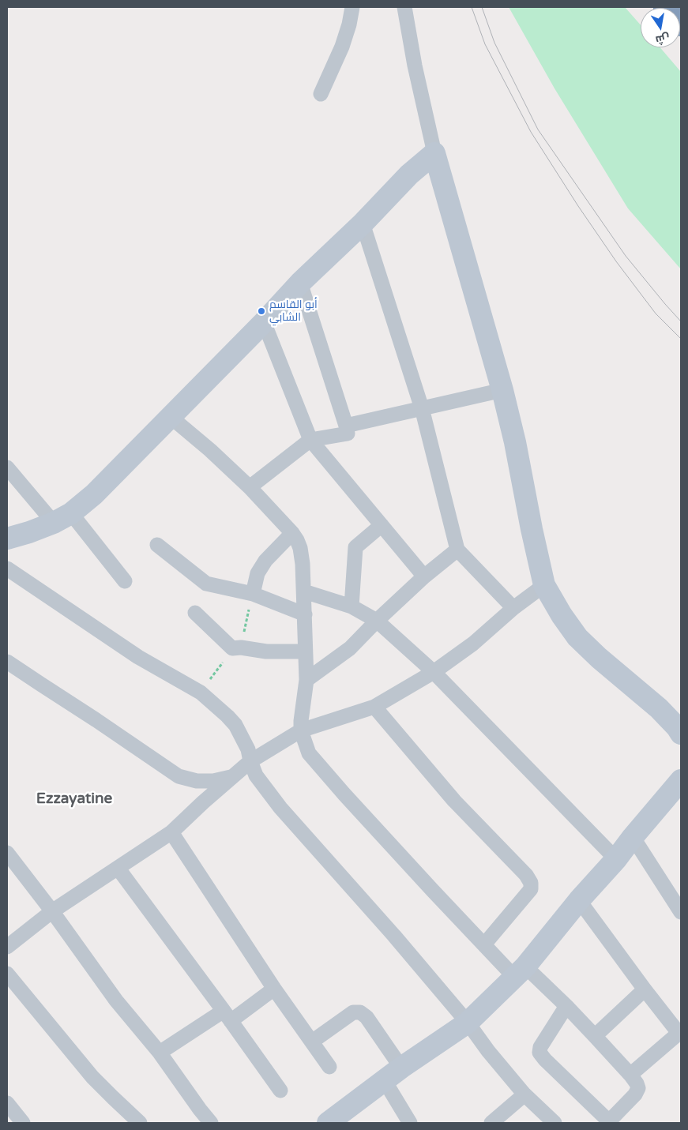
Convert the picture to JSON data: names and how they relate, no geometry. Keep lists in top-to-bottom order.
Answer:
{
  "districts": ["Ezzayatine"],
  "places": ["أبو القاسم الشابي"],
  "north": "bottom"
}
